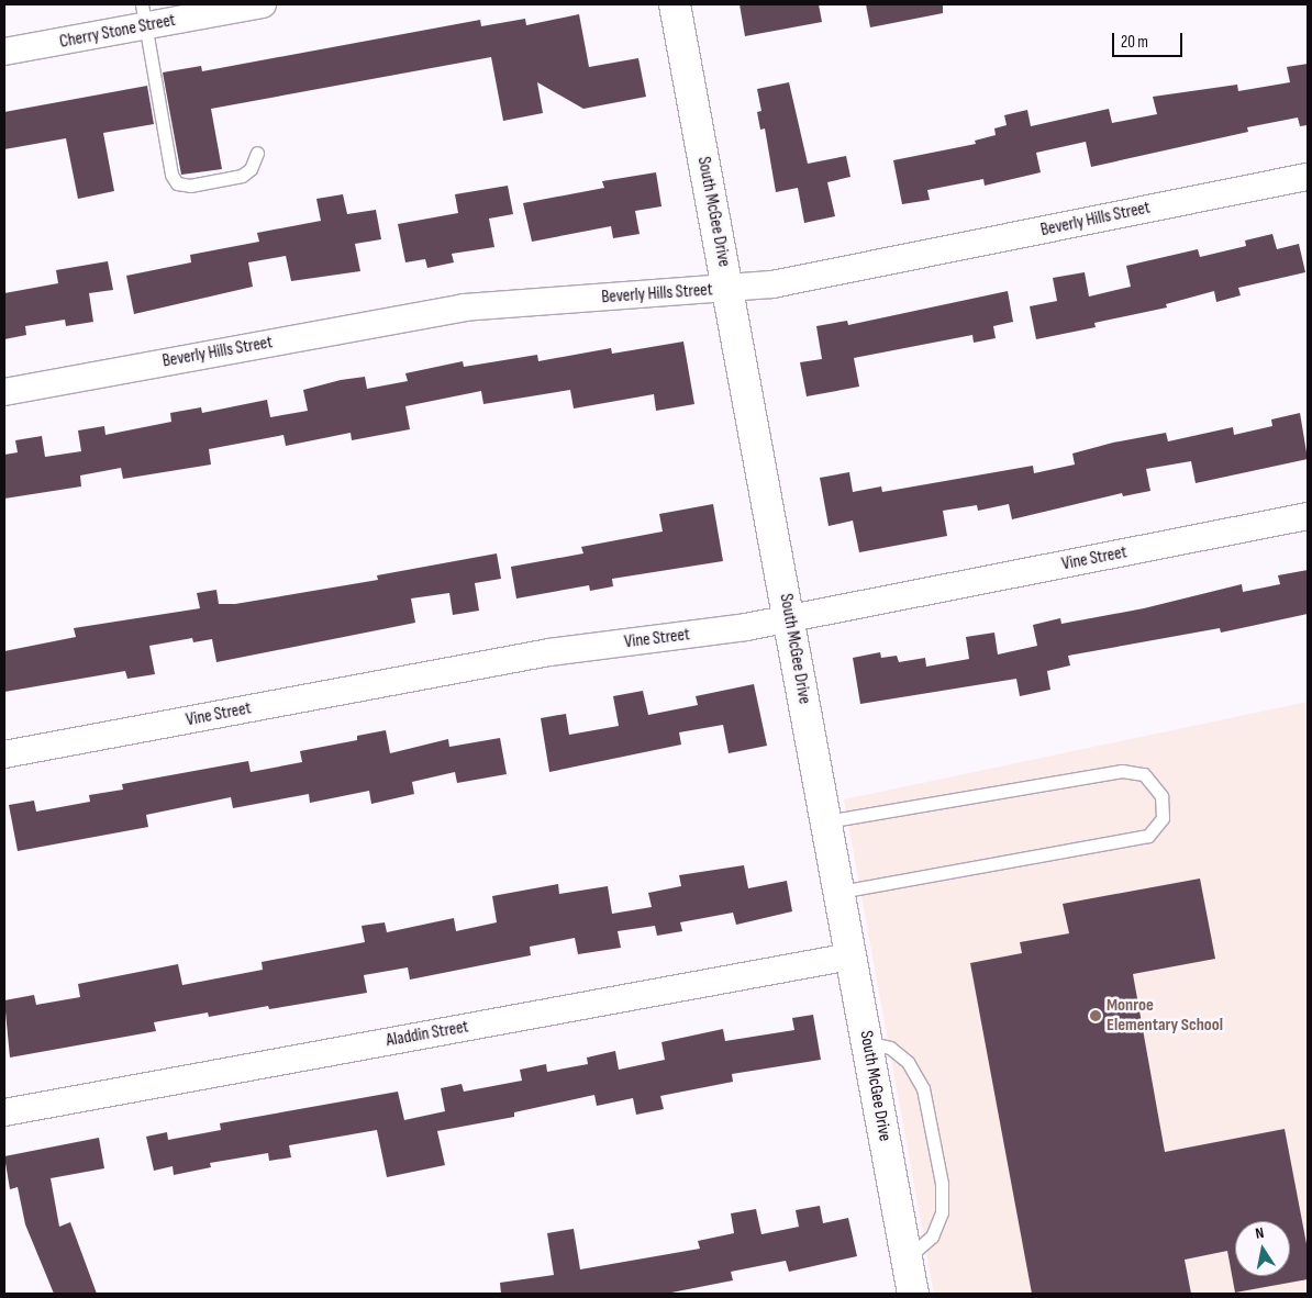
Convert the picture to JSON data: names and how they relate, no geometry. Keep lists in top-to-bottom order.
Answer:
{
  "streets": {
    "street": [
      "Cherry Stone Street",
      "South McGee Drive",
      "Beverly Hills Street",
      "Vine Street",
      "Aladdin Street"
    ]
  },
  "crossings": [
    ["South McGee Drive", "Beverly Hills Street"],
    ["South McGee Drive", "Vine Street"],
    ["South McGee Drive", "Aladdin Street"]
  ],
  "places": ["Monroe Elementary School"],
  "scale_bar": "20 m",
  "north": "top"
}
